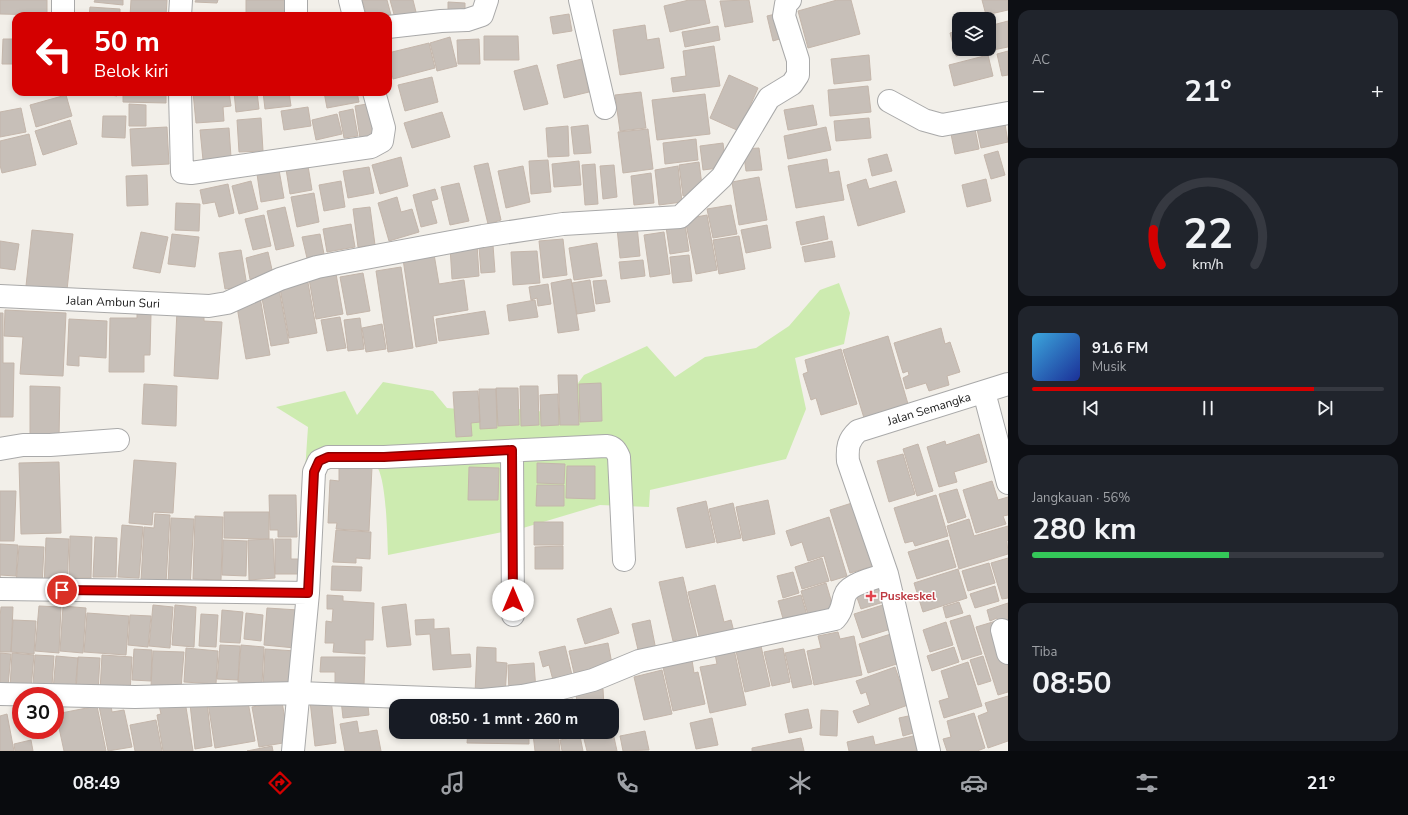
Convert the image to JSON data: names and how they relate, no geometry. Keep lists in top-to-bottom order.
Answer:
{
  "streets": {
    "street": ["Jalan Ambun Suri", "Jalan Semangka"]
  },
  "places": {
    "health": ["Puskeskel"]
  },
  "page": {
    "tile": [
      "AC",
      ["Jangkauan · 56%", "280 km"],
      ["Tiba", "08:50"]
    ],
    "turn": ["50 m", "Belok kiri"],
    "heat": ["−", "21°", "+"],
    "song": ["91.6 FM", "Musik"],
    "limit": "30",
    "trip": "08:50 · 1 mnt · 260 m",
    "tabs": ["08:49", "21°"],
    "gauge": ["22", "km/h"]
  }
}
